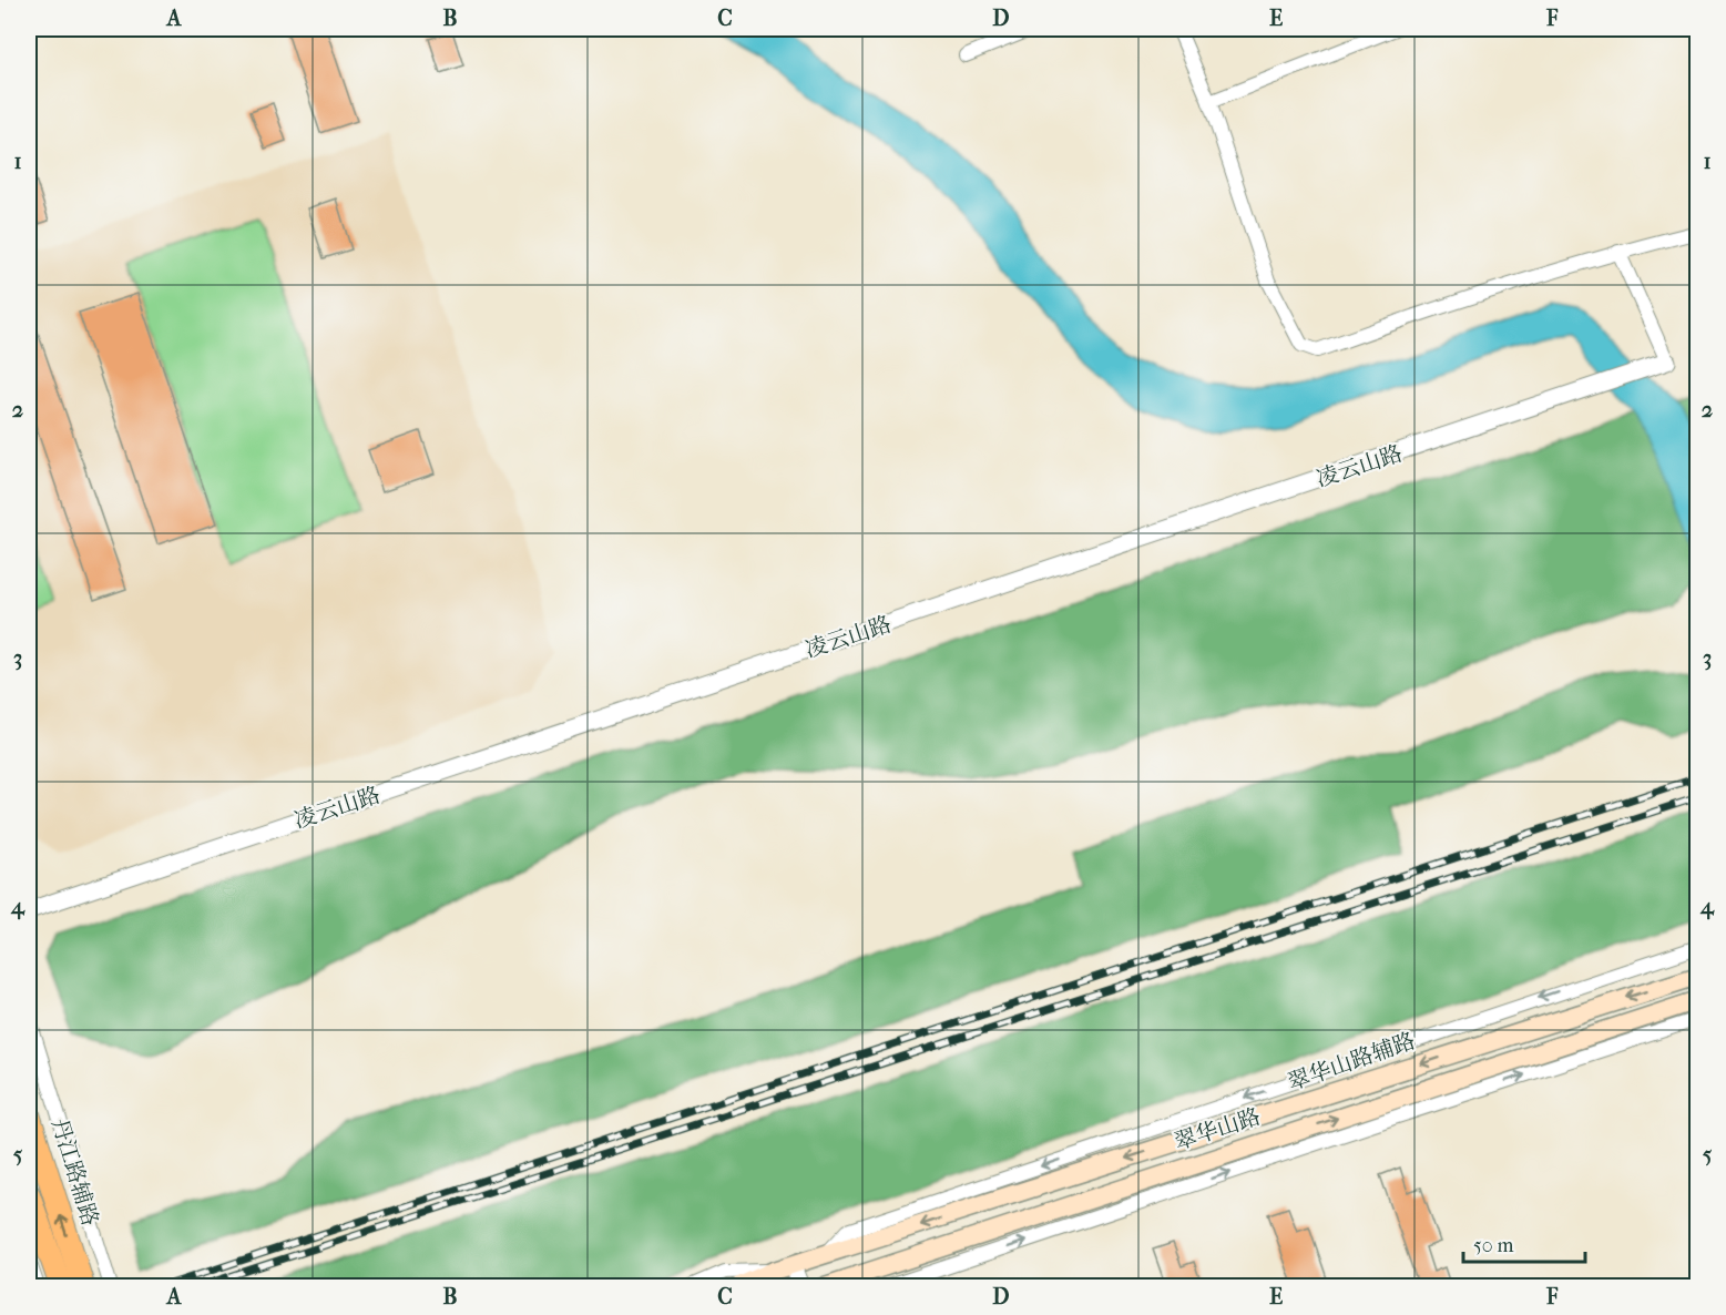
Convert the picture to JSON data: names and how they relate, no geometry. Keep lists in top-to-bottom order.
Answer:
{
  "streets": {
    "main road": ["翠华山路"],
    "street": ["凌云山路", "翠华山路辅路", "丹江路辅路"]
  },
  "crossings": [
    ["翠华山路辅路", "翠华山路"]
  ],
  "scale_bar": "50 m",
  "grid": {
    "columns": [
      "A",
      "B",
      "C",
      "D",
      "E",
      "F"
    ],
    "rows": [
      "1",
      "2",
      "3",
      "4",
      "5"
    ]
  }
}
